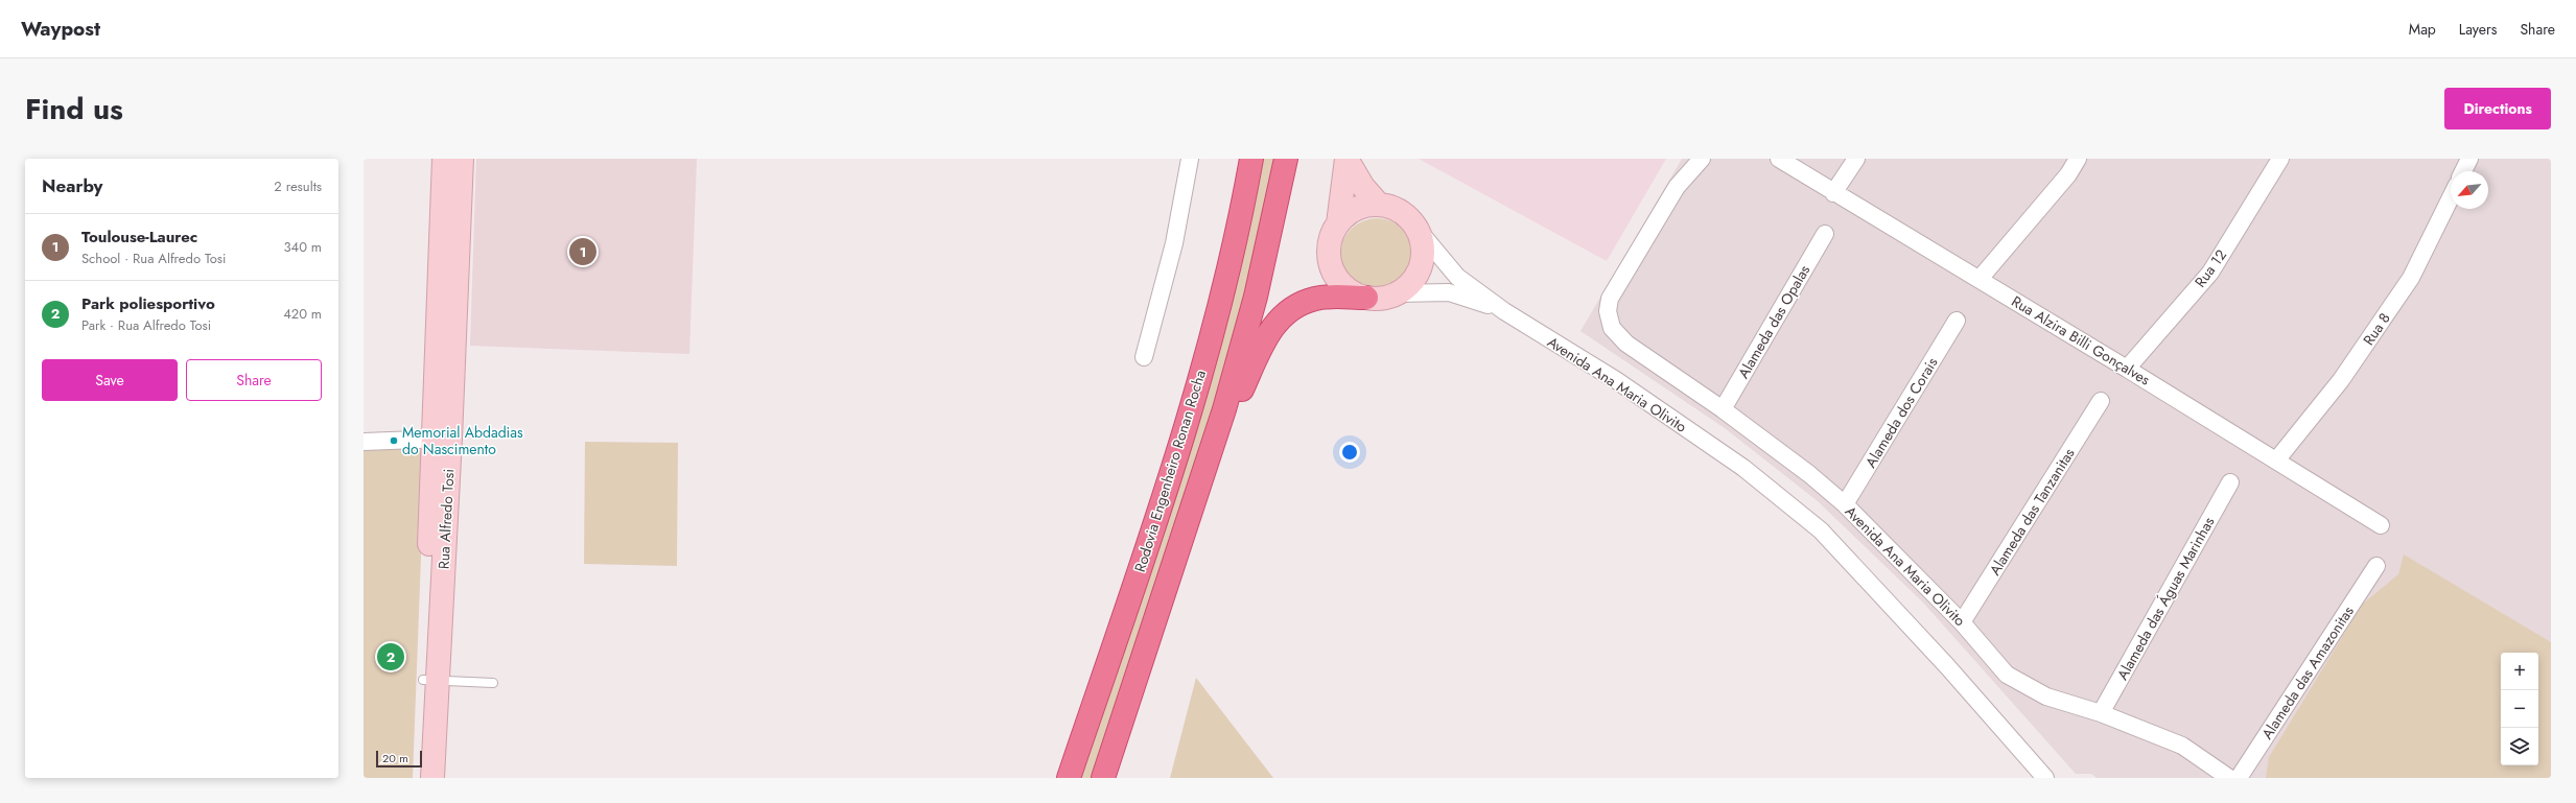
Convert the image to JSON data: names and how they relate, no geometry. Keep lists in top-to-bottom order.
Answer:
{
  "streets": {
    "highway": ["Rodovia Engenheiro Ronan Rocha"],
    "street": [
      "Rua 12",
      "Alameda das Opalas",
      "Rua 8",
      "Rua Alzira Billi Gonçalves",
      "Avenida Ana Maria Olivito",
      "Alameda dos Corais",
      "Alameda das Tanzanitas",
      "Rua Alfredo Tosi",
      "Alameda das Águas Marinhas",
      "Alameda das Amazonitas"
    ]
  },
  "crossings": [
    ["Rua 12", "Rua Alzira Billi Gonçalves"],
    ["Alameda das Opalas", "Avenida Ana Maria Olivito"],
    ["Rua 8", "Rua Alzira Billi Gonçalves"],
    ["Avenida Ana Maria Olivito", "Alameda dos Corais"],
    ["Avenida Ana Maria Olivito", "Alameda das Tanzanitas"],
    ["Avenida Ana Maria Olivito", "Alameda das Águas Marinhas"]
  ],
  "places": ["Memorial Abdadias do Nascimento"],
  "scale_bar": "20 m",
  "north": "bottom left",
  "page": {
    "header": "Waypost",
    "nav": ["Map", "Layers", "Share"],
    "title": "Find us",
    "buttons": [
      "Directions",
      ["Save", "Share"]
    ],
    "heading": ["Nearby", "2 results"],
    "list": [
      {
        "mark": "1",
        "name": "Toulouse-Laurec",
        "note": "School · Rua Alfredo Tosi",
        "value": "340 m"
      },
      {
        "mark": "2",
        "name": "Park poliesportivo",
        "note": "Park · Rua Alfredo Tosi",
        "value": "420 m"
      }
    ],
    "pins": ["1", "2"],
    "map_buttons": ["+", "−"],
    "scale": "20 m"
  }
}
